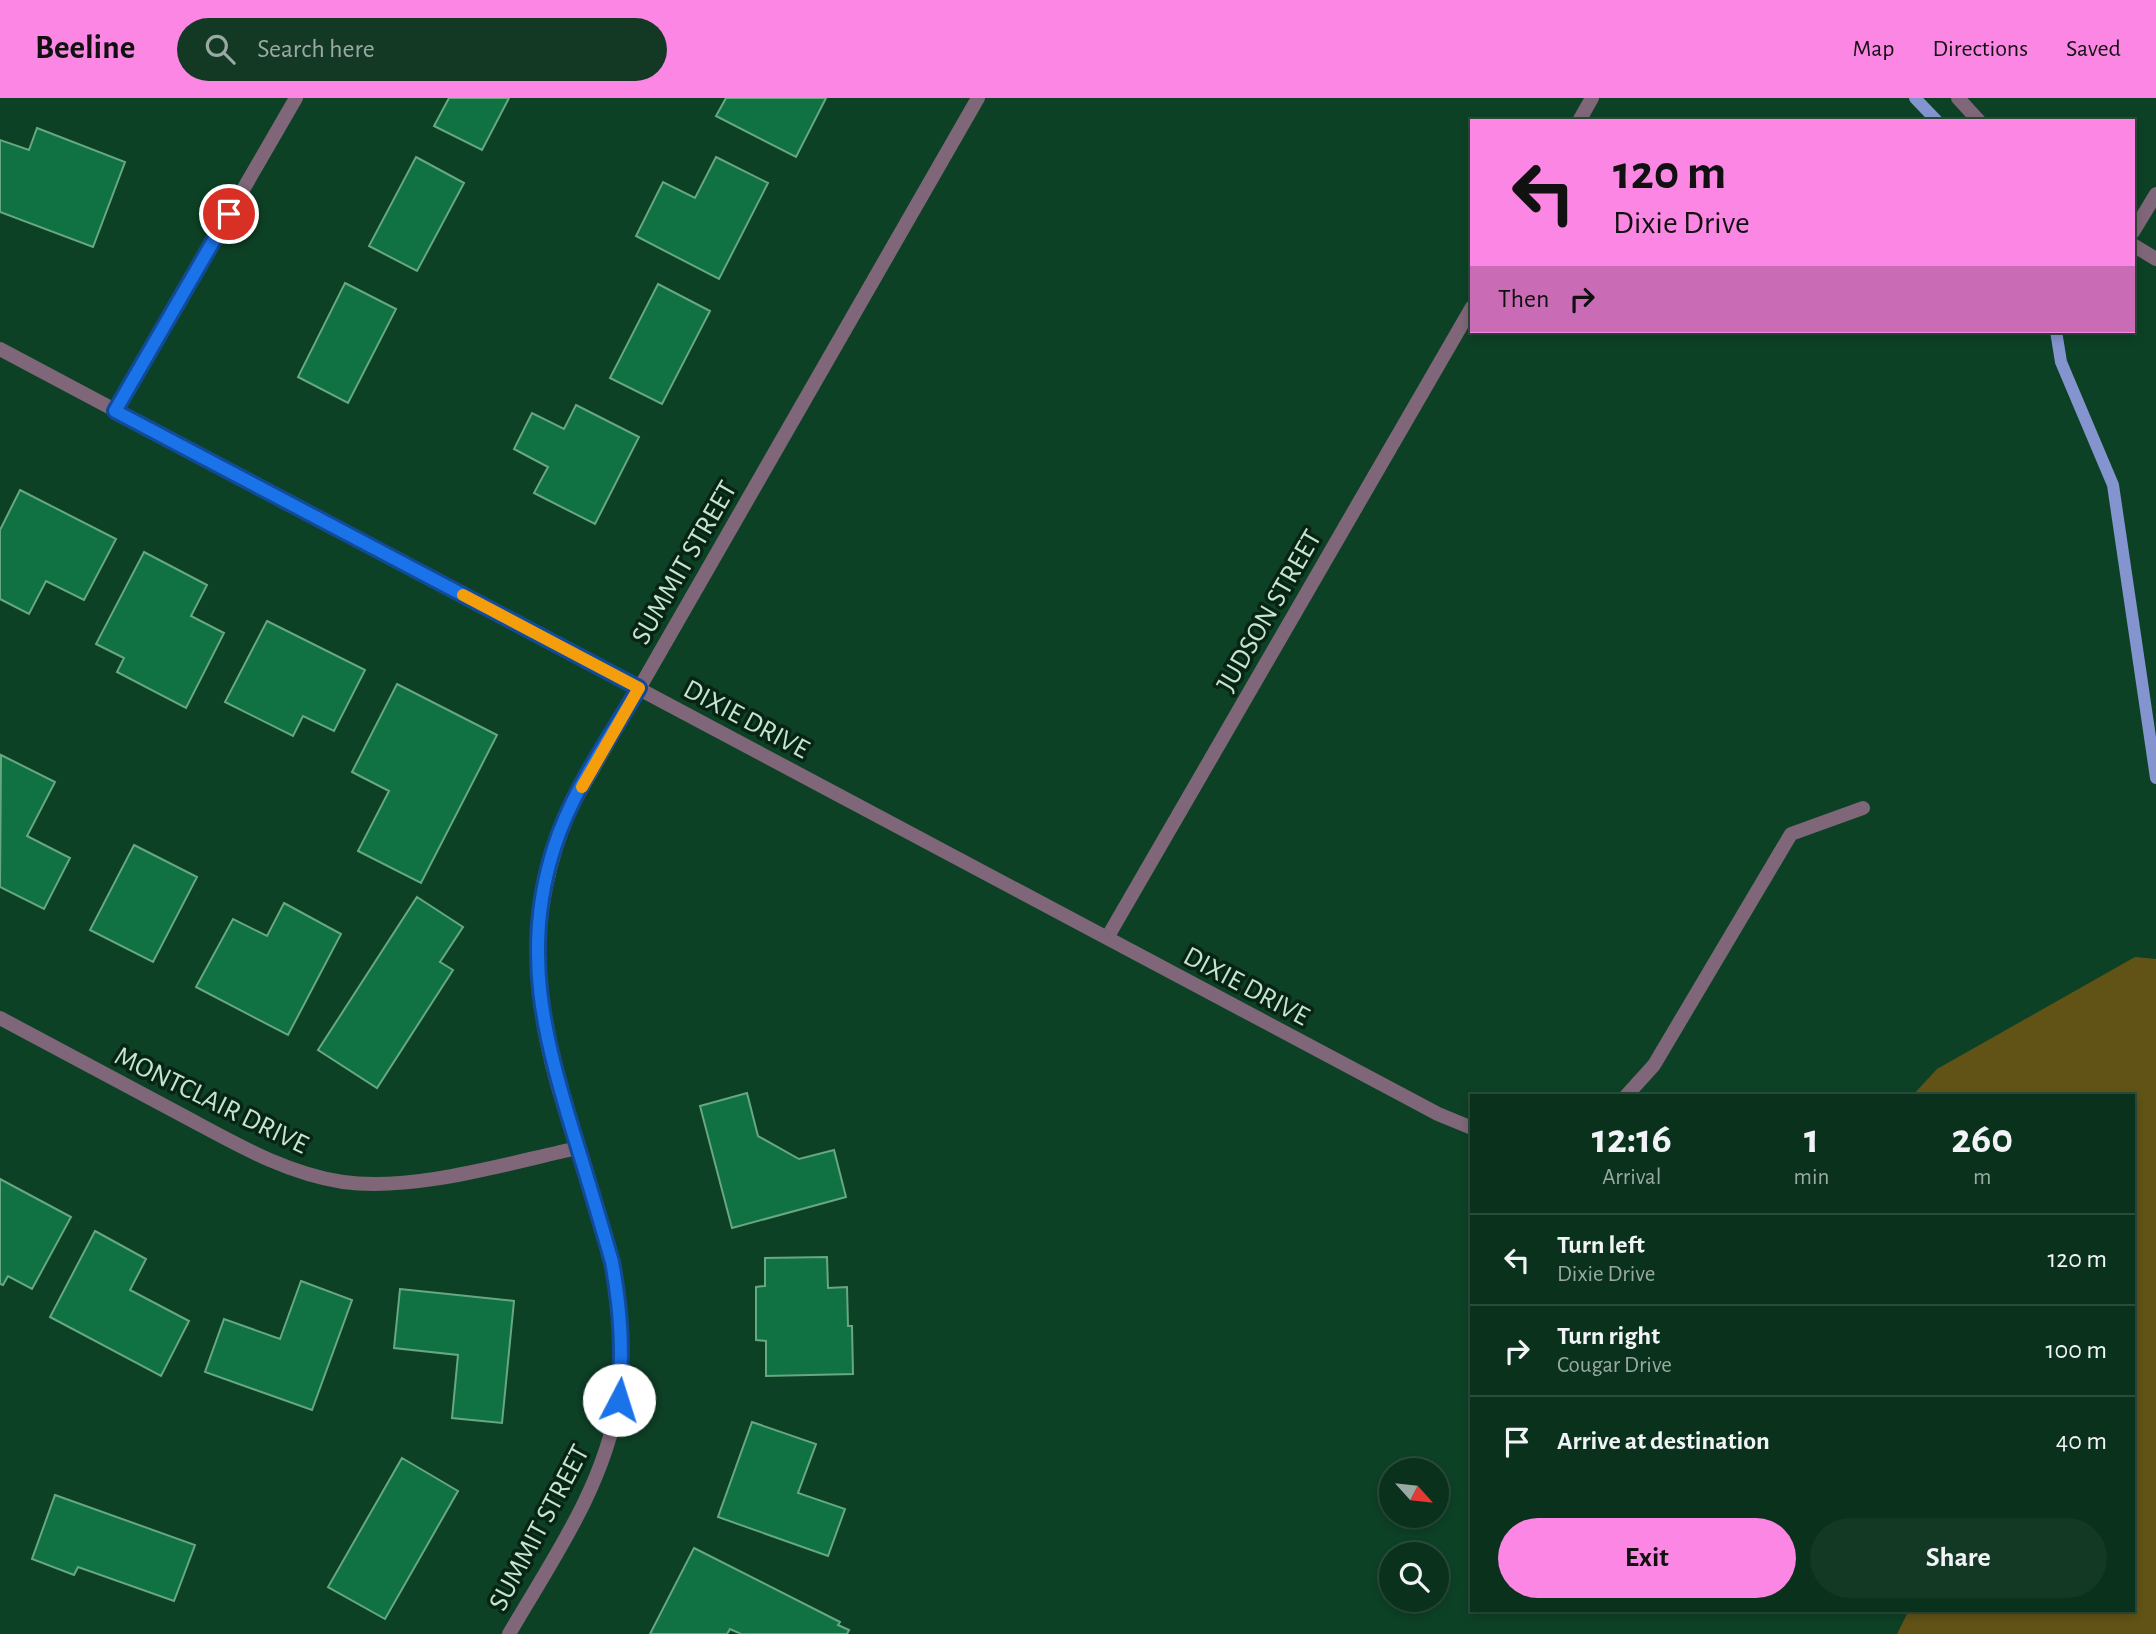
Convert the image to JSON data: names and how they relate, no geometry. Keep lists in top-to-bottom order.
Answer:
{
  "streets": {
    "street": [
      "SUMMIT STREET",
      "JUDSON STREET",
      "DIXIE DRIVE",
      "MONTCLAIR DRIVE"
    ]
  },
  "crossings": [
    ["SUMMIT STREET", "DIXIE DRIVE"],
    ["SUMMIT STREET", "MONTCLAIR DRIVE"],
    ["JUDSON STREET", "DIXIE DRIVE"]
  ],
  "north": "bottom right",
  "page": {
    "header": "Beeline",
    "search": "Search here",
    "nav": ["Map", "Directions", "Saved"],
    "turn": ["120 m", "Dixie Drive"],
    "then": "Then",
    "eta": [
      "12:16",
      "Arrival",
      "1",
      "min",
      "260",
      "m"
    ],
    "list": [
      {
        "name": "Turn left",
        "note": "Dixie Drive",
        "value": "120 m"
      },
      {
        "name": "Turn right",
        "note": "Cougar Drive",
        "value": "100 m"
      },
      {
        "name": "Arrive at destination",
        "value": "40 m"
      }
    ],
    "buttons": ["Exit", "Share"]
  }
}
